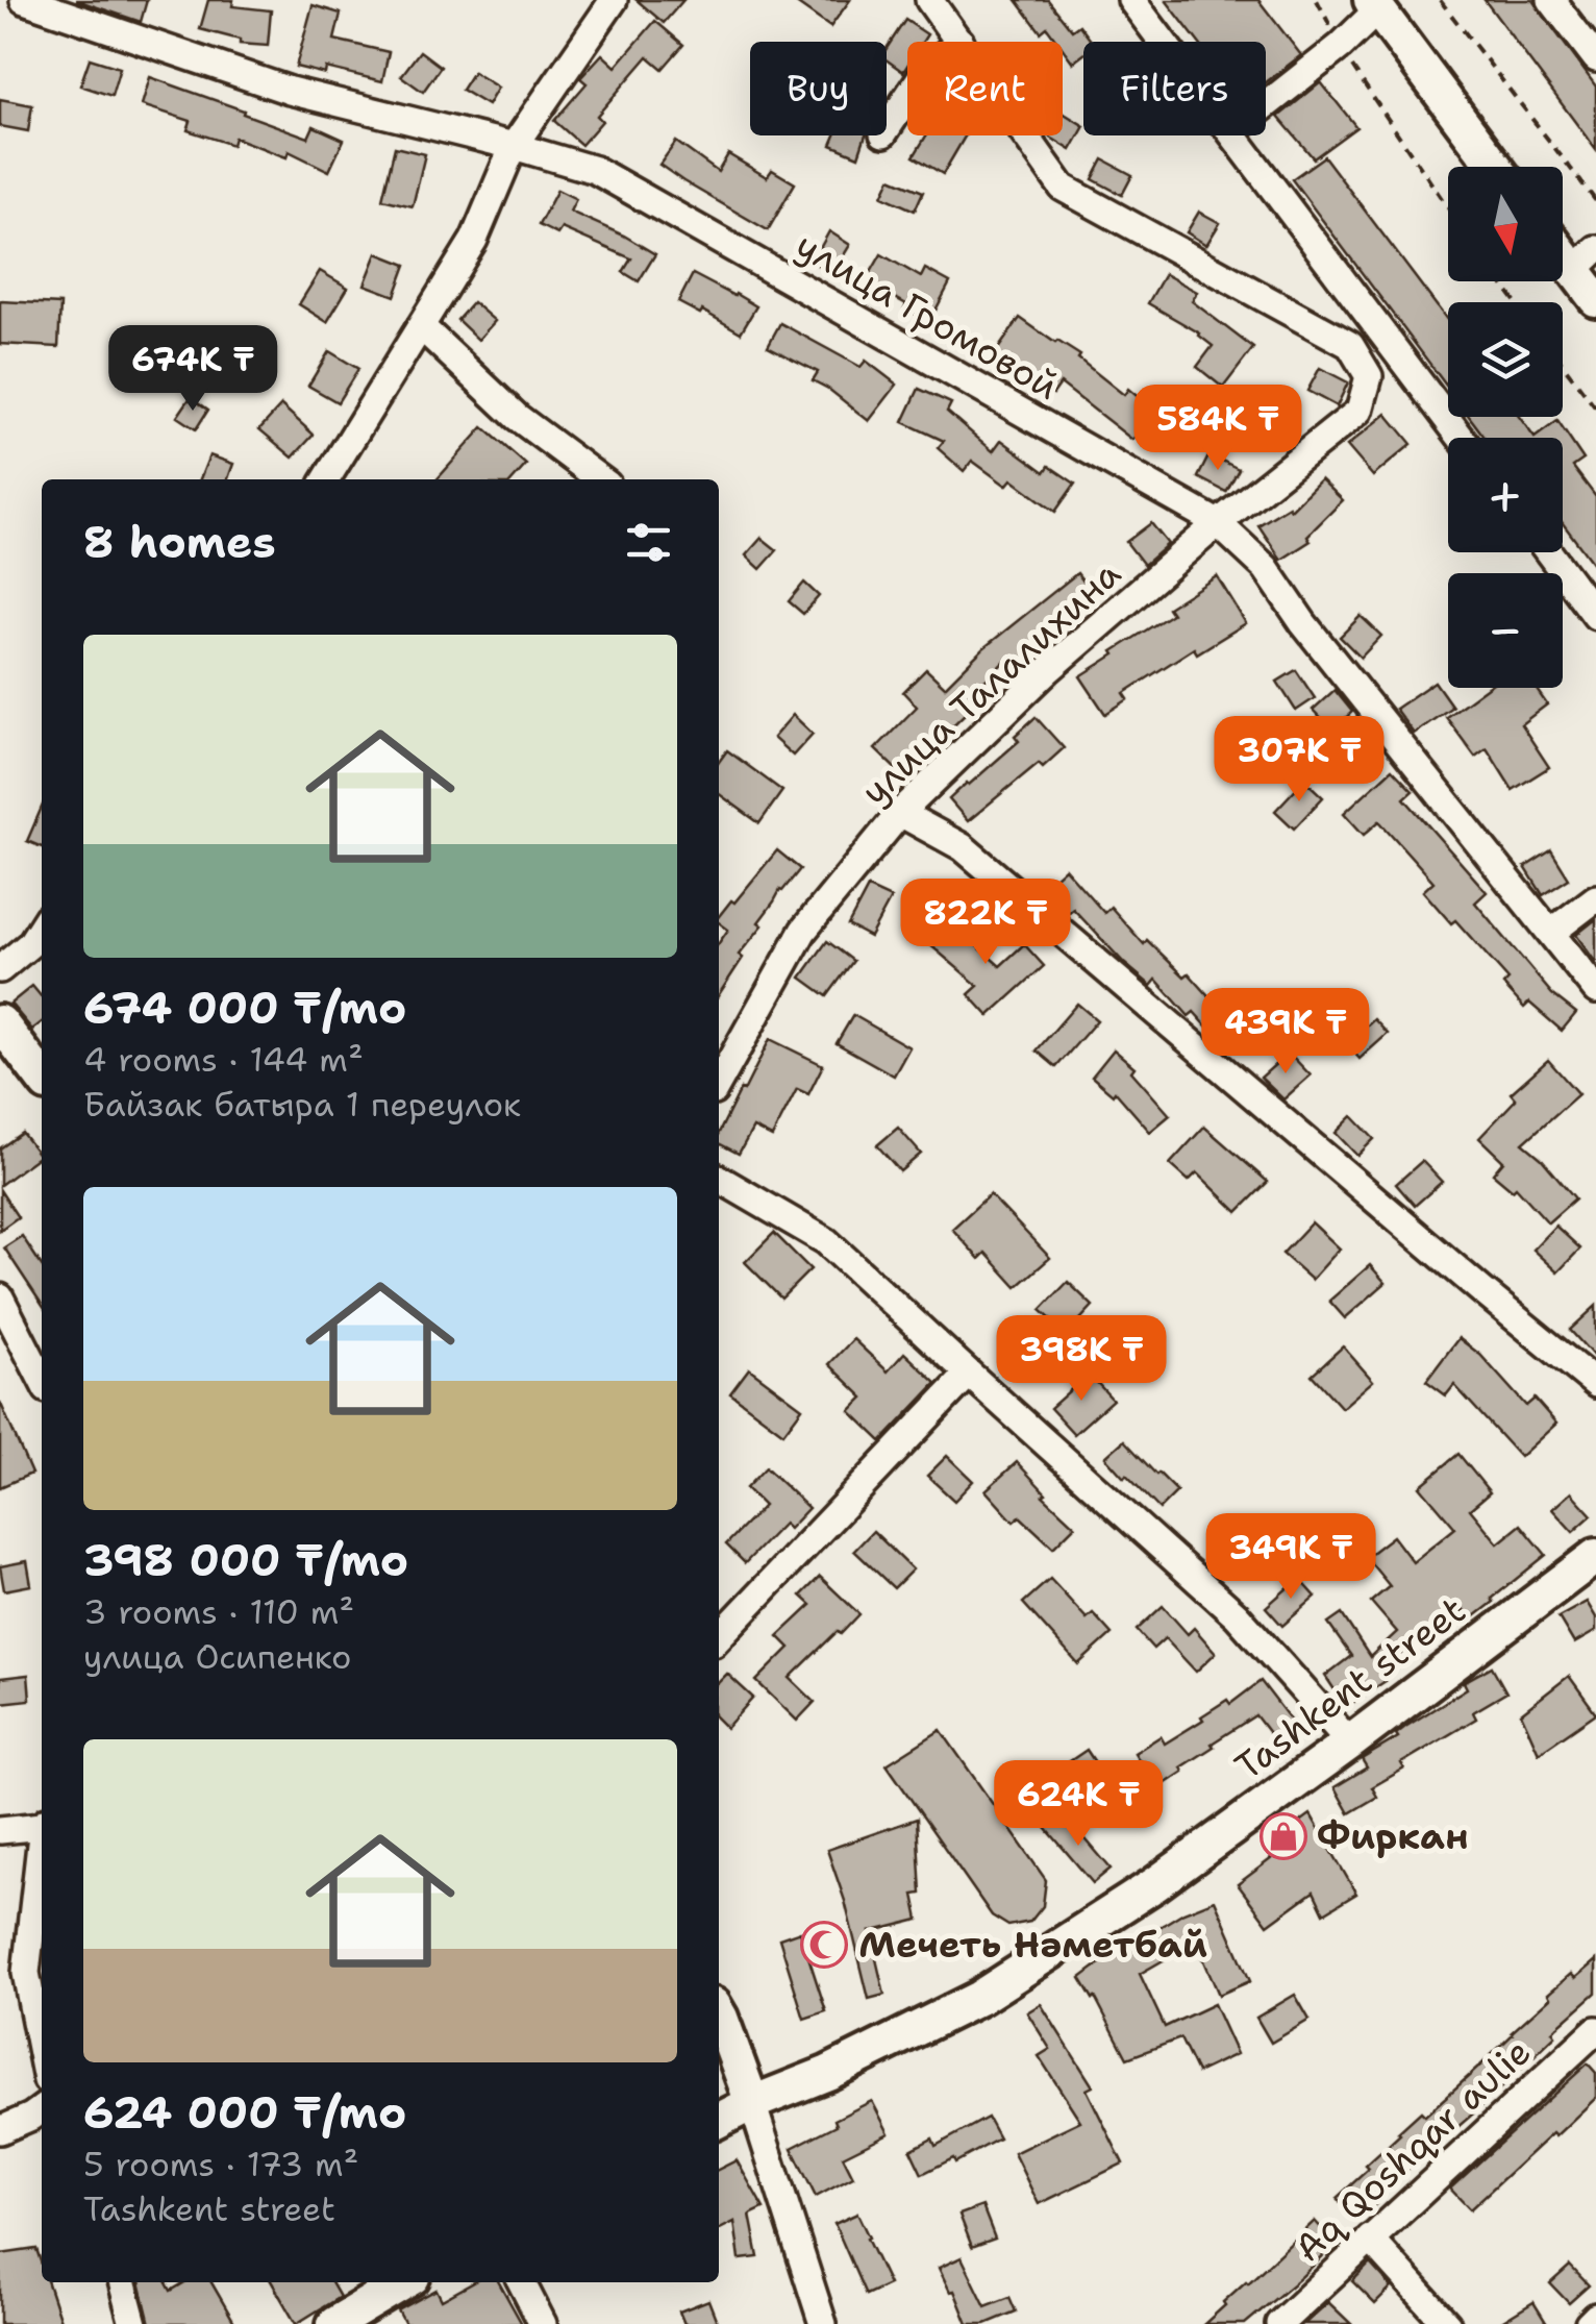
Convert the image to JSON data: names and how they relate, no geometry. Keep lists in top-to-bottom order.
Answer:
{
  "streets": {
    "main road": ["Tashkent street"],
    "street": ["улица Громовой", "улица Талалихина", "Aq Qoshqar aulie"]
  },
  "crossings": [
    ["улица Громовой", "улица Талалихина"]
  ],
  "places": {
    "shop": ["Фиркан"],
    "mosque": ["Мечеть Нәметбай"]
  },
  "north": "bottom",
  "page": {
    "chip": ["Buy", "Rent", "Filters"],
    "map_buttons": ["+", "−"],
    "price": [
      "674K ₸",
      "584K ₸",
      "307K ₸",
      "822K ₸",
      "439K ₸",
      "398K ₸",
      "349K ₸",
      "624K ₸"
    ],
    "heading": "8 homes",
    "list": [
      {
        "name": "674 000 ₸/mo",
        "note": "4 rooms · 144 m² · Байзак батыра 1 переулок"
      },
      {
        "name": "398 000 ₸/mo",
        "note": "3 rooms · 110 m² · улица Осипенко"
      },
      {
        "name": "624 000 ₸/mo",
        "note": "5 rooms · 173 m² · Tashkent street"
      }
    ]
  }
}
